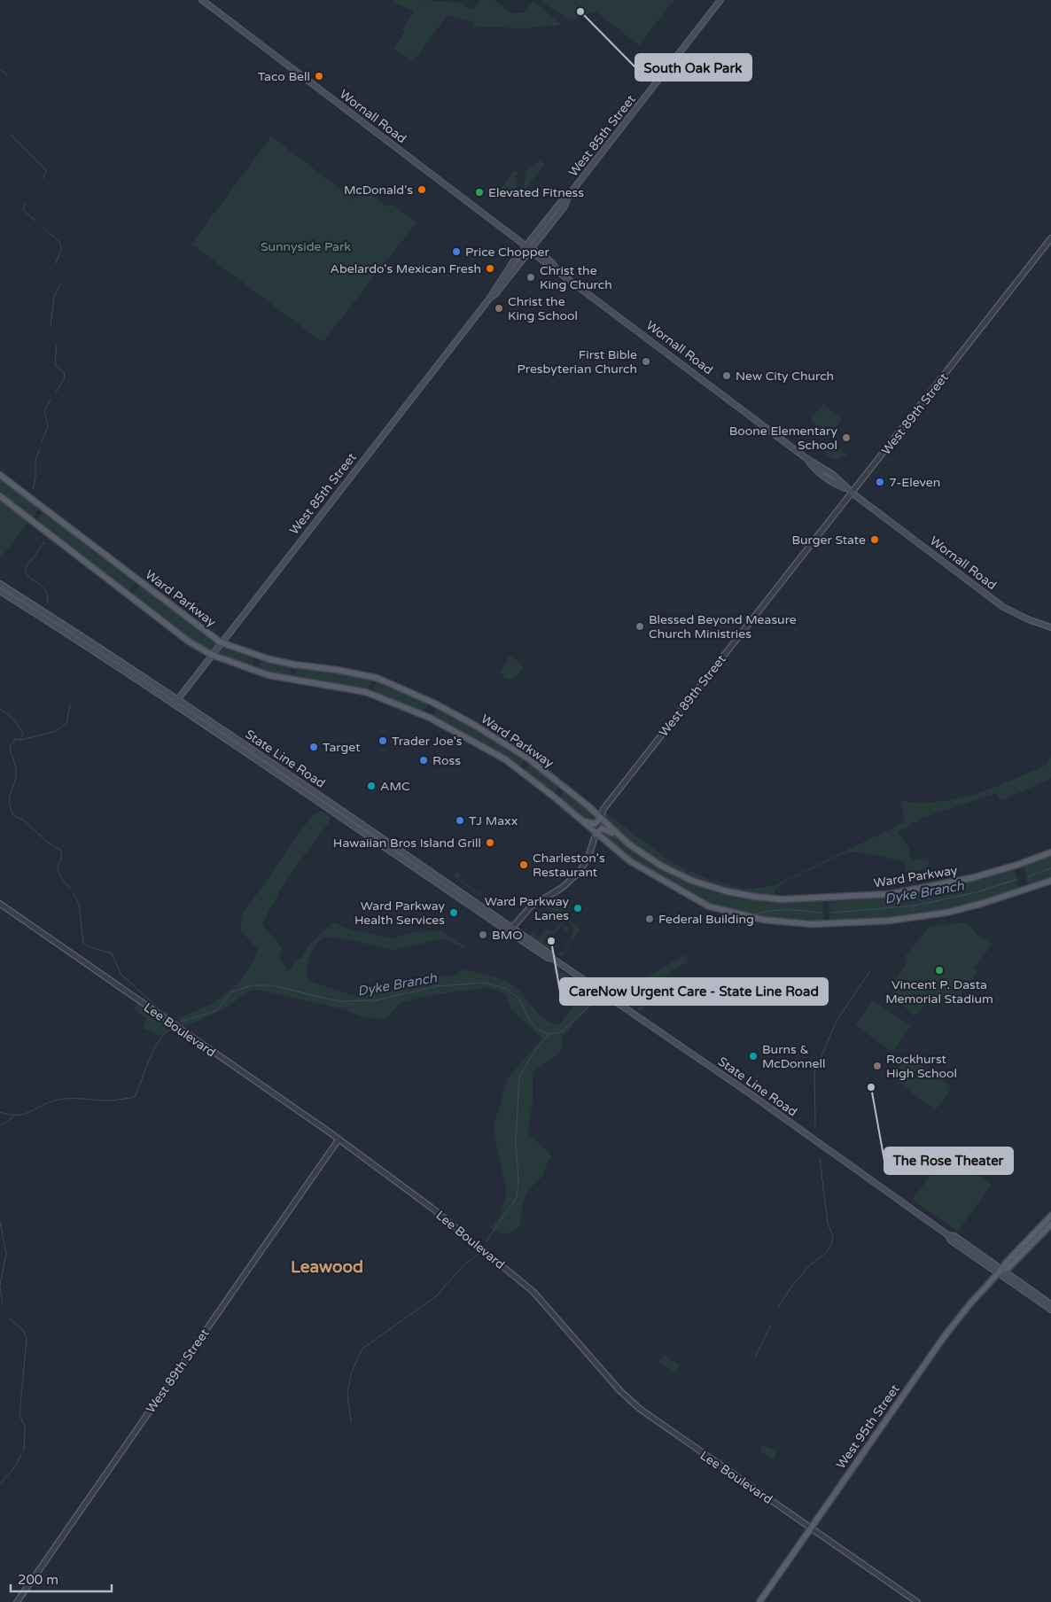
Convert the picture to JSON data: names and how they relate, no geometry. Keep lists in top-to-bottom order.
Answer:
{
  "streets": {
    "main road": [
      "Wornall Road",
      "West 85th Street",
      "Ward Parkway",
      "State Line Road",
      "West 95th Street"
    ],
    "street": ["West 89th Street", "Lee Boulevard"]
  },
  "crossings": [
    ["Wornall Road", "West 85th Street"],
    ["Wornall Road", "West 89th Street"],
    ["West 85th Street", "Ward Parkway"],
    ["West 85th Street", "State Line Road"],
    ["West 89th Street", "Ward Parkway"],
    ["West 89th Street", "State Line Road"],
    ["West 89th Street", "Lee Boulevard"],
    ["State Line Road", "West 95th Street"],
    ["Lee Boulevard", "West 95th Street"]
  ],
  "districts": ["Leawood"],
  "water": ["Dyke Branch"],
  "parks": ["Sunnyside Park"],
  "places": [
    "South Oak Park",
    "Taco Bell",
    "McDonald's",
    "Elevated Fitness",
    "Price Chopper",
    "Abelardo's Mexican Fresh",
    "Christ the King Church",
    "Christ the King School",
    "First Bible Presbyterian Church",
    "New City Church",
    "Boone Elementary School",
    "7-Eleven",
    "Burger State",
    "Blessed Beyond Measure Church Ministries",
    "Trader Joe's",
    "Target",
    "Ross",
    "AMC",
    "TJ Maxx",
    "Hawaiian Bros Island Grill",
    "Charleston's Restaurant",
    "Ward Parkway Lanes",
    "Ward Parkway Health Services",
    "Federal Building",
    "BMO",
    "CareNow Urgent Care - State Line Road",
    "Vincent P. Dasta Memorial Stadium",
    "Burns & McDonnell",
    "Rockhurst High School",
    "The Rose Theater"
  ],
  "scale_bar": "200 m"
}
